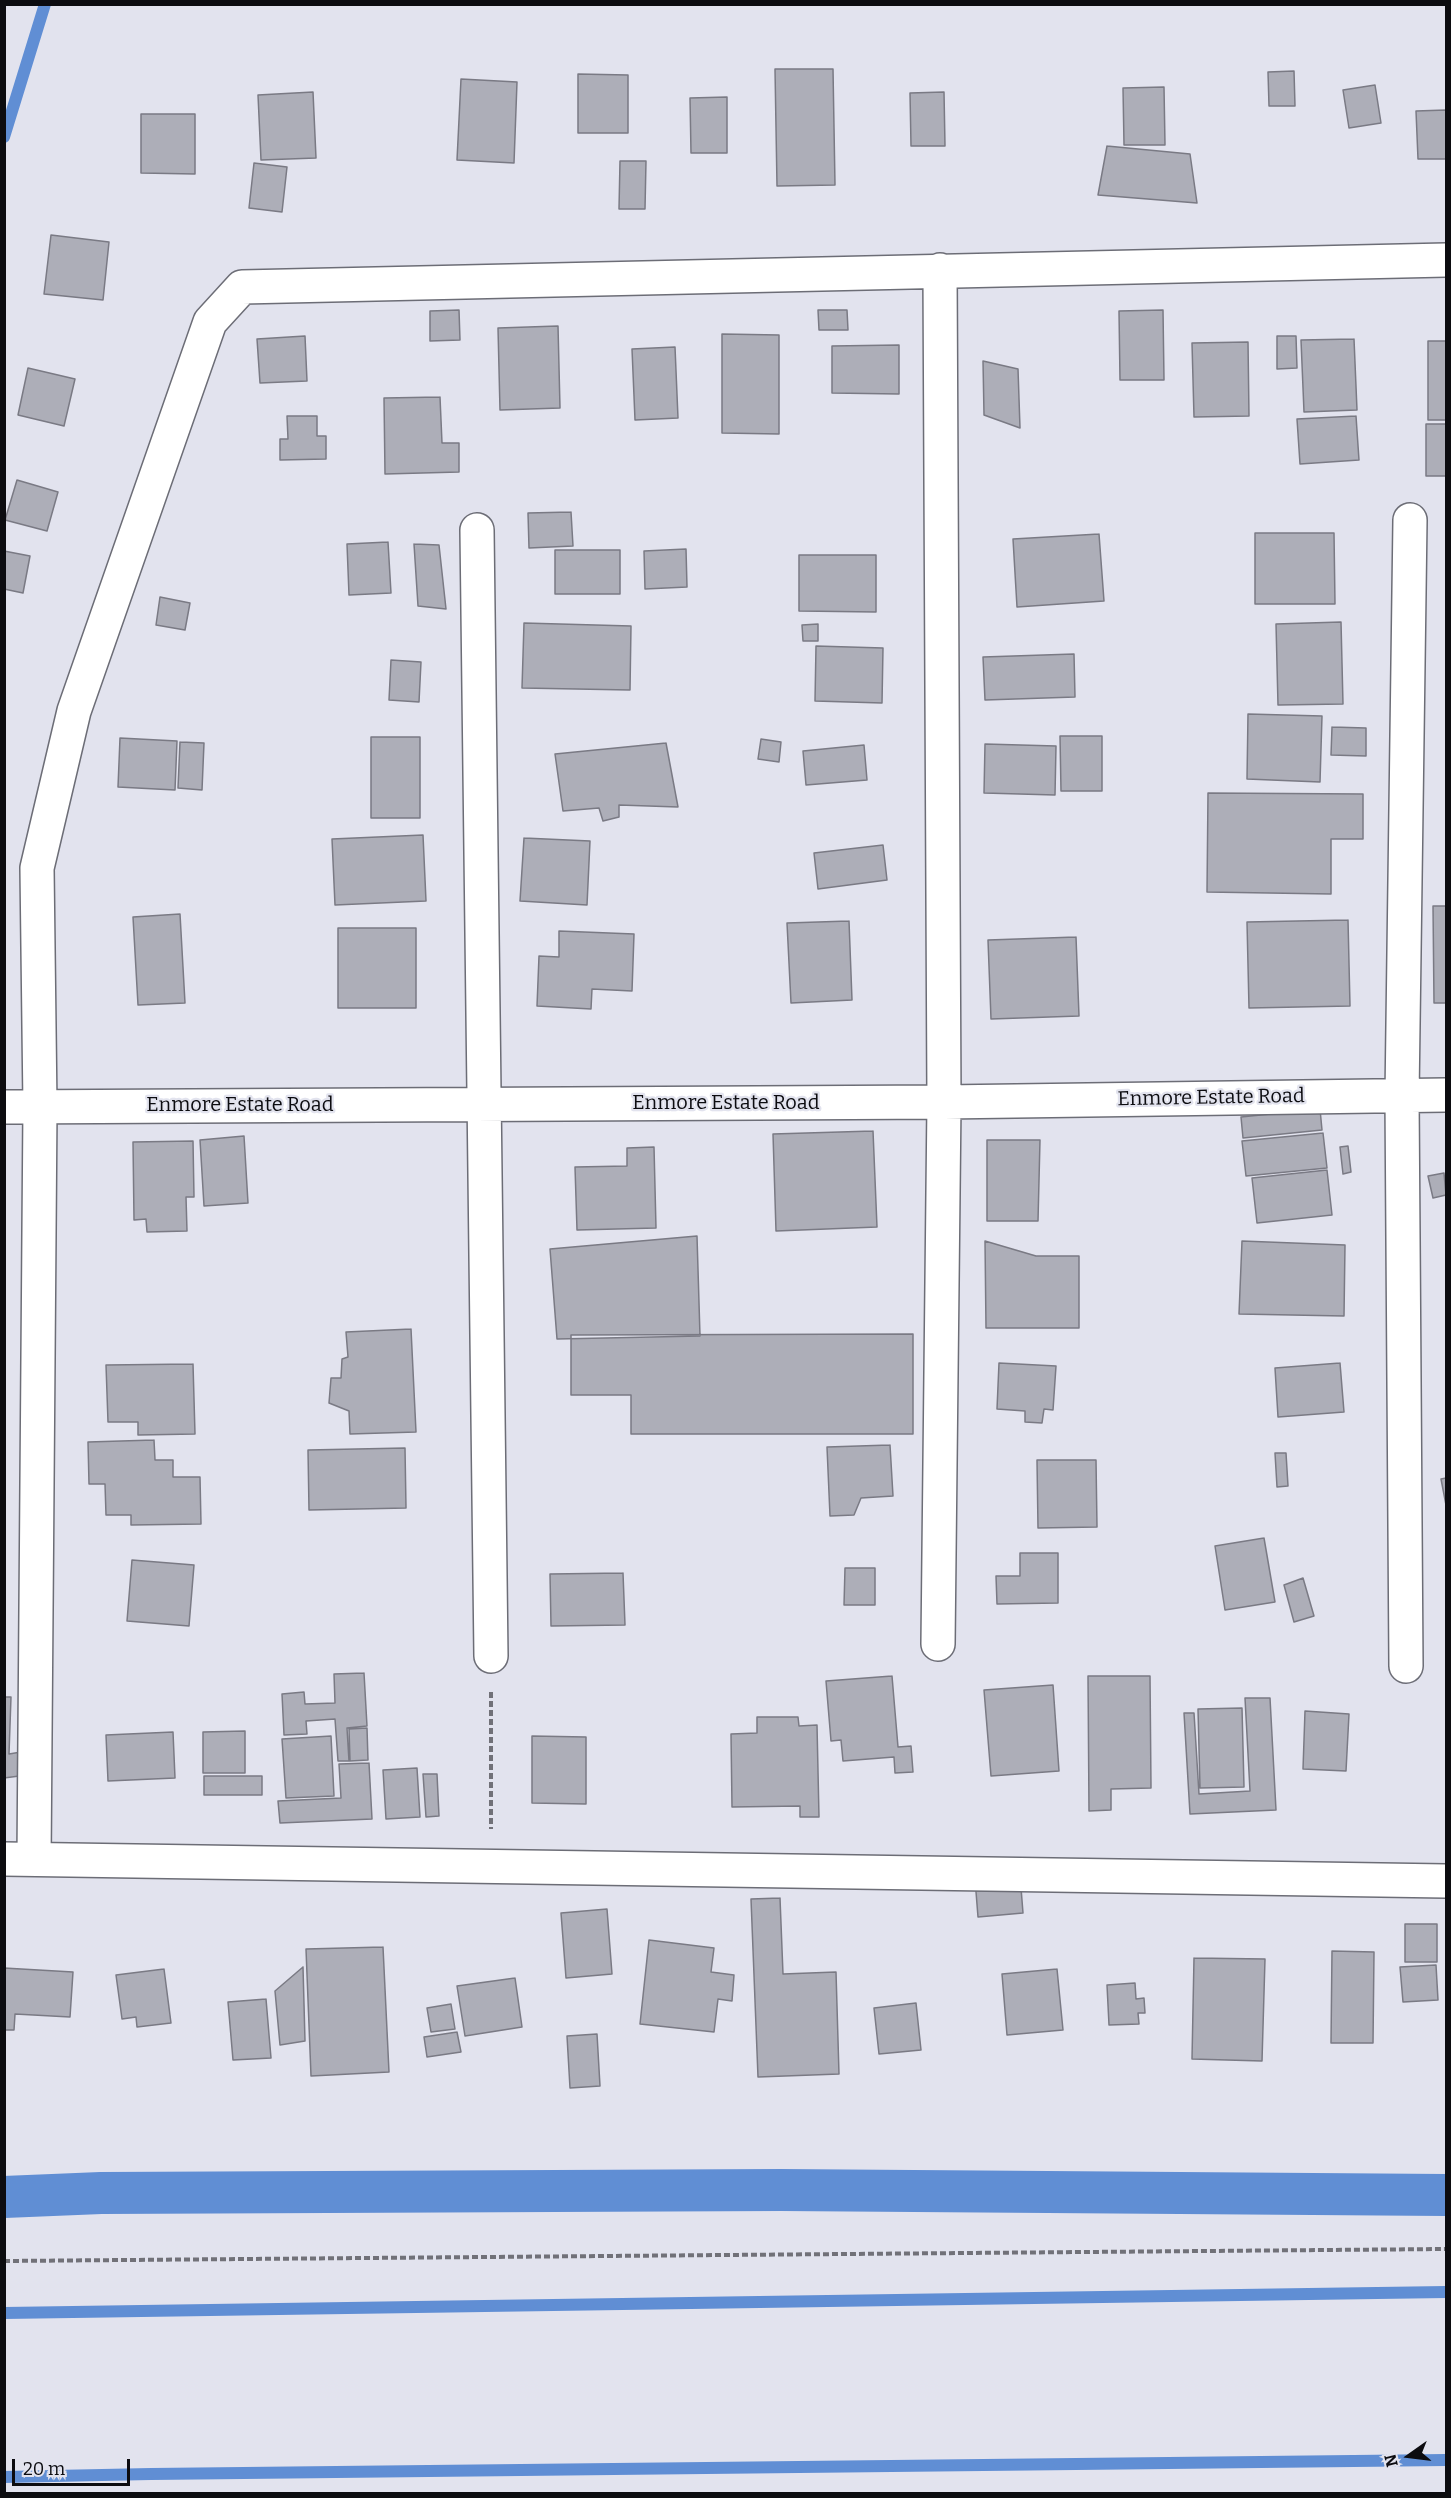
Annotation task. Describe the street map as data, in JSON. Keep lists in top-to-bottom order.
{
  "streets": {
    "street": ["Enmore Estate Road"]
  },
  "scale_bar": "20 m",
  "north": "left"
}
